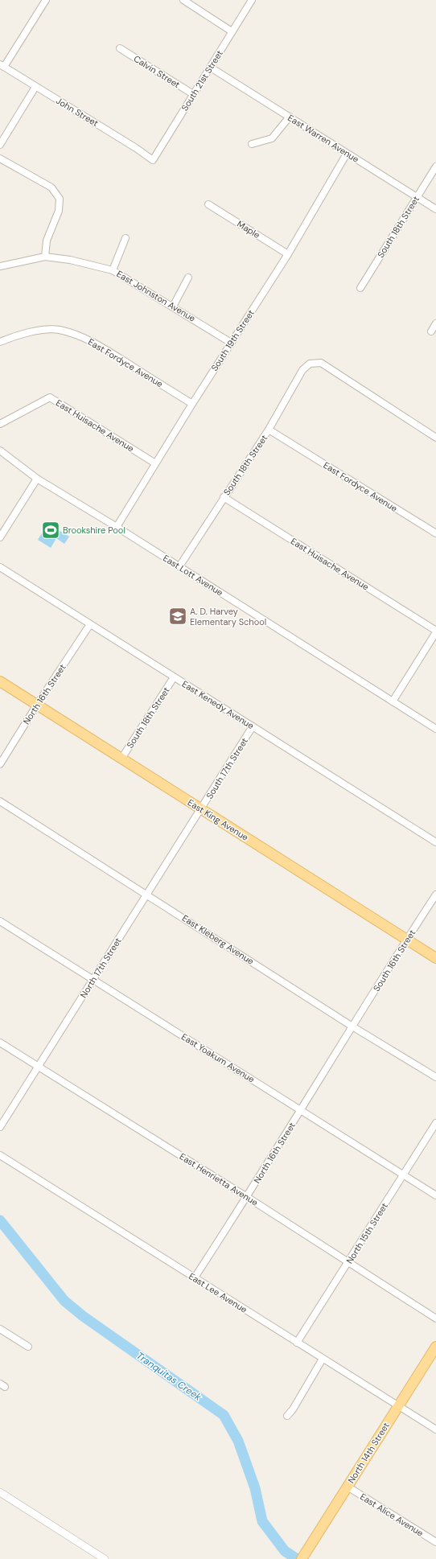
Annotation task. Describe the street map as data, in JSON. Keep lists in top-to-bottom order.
{
  "streets": {
    "main road": ["East King Avenue", "North 14th Street"],
    "street": [
      "Calvin Street",
      "South 21st Street",
      "John Street",
      "East Warren Avenue",
      "South 18th Street",
      "Maple",
      "East Johnston Avenue",
      "South 19th Street",
      "East Fordyce Avenue",
      "East Huisache Avenue",
      "East Lott Avenue",
      "North 16th Street",
      "East Kenedy Avenue",
      "South 17th Street",
      "East Kleberg Avenue",
      "South 16th Street",
      "North 17th Street",
      "East Yoakum Avenue",
      "East Henrietta Avenue",
      "North 15th Street",
      "East Lee Avenue",
      "East Alice Avenue"
    ]
  },
  "crossings": [
    ["Calvin Street", "South 21st Street"],
    ["South 21st Street", "John Street"],
    ["South 21st Street", "East Warren Avenue"],
    ["East Warren Avenue", "South 18th Street"],
    ["East Warren Avenue", "South 19th Street"],
    ["South 18th Street", "East Fordyce Avenue"],
    ["South 18th Street", "East Huisache Avenue"],
    ["South 18th Street", "East Lott Avenue"],
    ["South 18th Street", "East Kenedy Avenue"],
    ["South 18th Street", "East King Avenue"],
    ["Maple", "South 19th Street"],
    ["East Johnston Avenue", "South 19th Street"],
    ["South 19th Street", "East Fordyce Avenue"],
    ["South 19th Street", "East Huisache Avenue"],
    ["South 19th Street", "East Lott Avenue"],
    ["North 16th Street", "East Kenedy Avenue"],
    ["North 16th Street", "East King Avenue"],
    ["North 16th Street", "East Kleberg Avenue"],
    ["North 16th Street", "South 16th Street"],
    ["North 16th Street", "East Yoakum Avenue"],
    ["North 16th Street", "East Henrietta Avenue"],
    ["North 16th Street", "East Lee Avenue"],
    ["East Kenedy Avenue", "South 17th Street"],
    ["South 17th Street", "East King Avenue"],
    ["South 17th Street", "North 17th Street"],
    ["East King Avenue", "South 16th Street"],
    ["East King Avenue", "North 17th Street"],
    ["East Kleberg Avenue", "South 16th Street"],
    ["East Kleberg Avenue", "North 17th Street"],
    ["North 17th Street", "East Yoakum Avenue"],
    ["North 17th Street", "East Henrietta Avenue"],
    ["East Yoakum Avenue", "North 15th Street"],
    ["East Henrietta Avenue", "North 15th Street"],
    ["North 15th Street", "East Lee Avenue"],
    ["East Lee Avenue", "North 14th Street"],
    ["North 14th Street", "East Alice Avenue"]
  ],
  "water": ["Tranquitas Creek"],
  "places": {
    "sports": ["Brookshire Pool"],
    "school or university": ["A. D. Harvey Elementary School"]
  }
}
